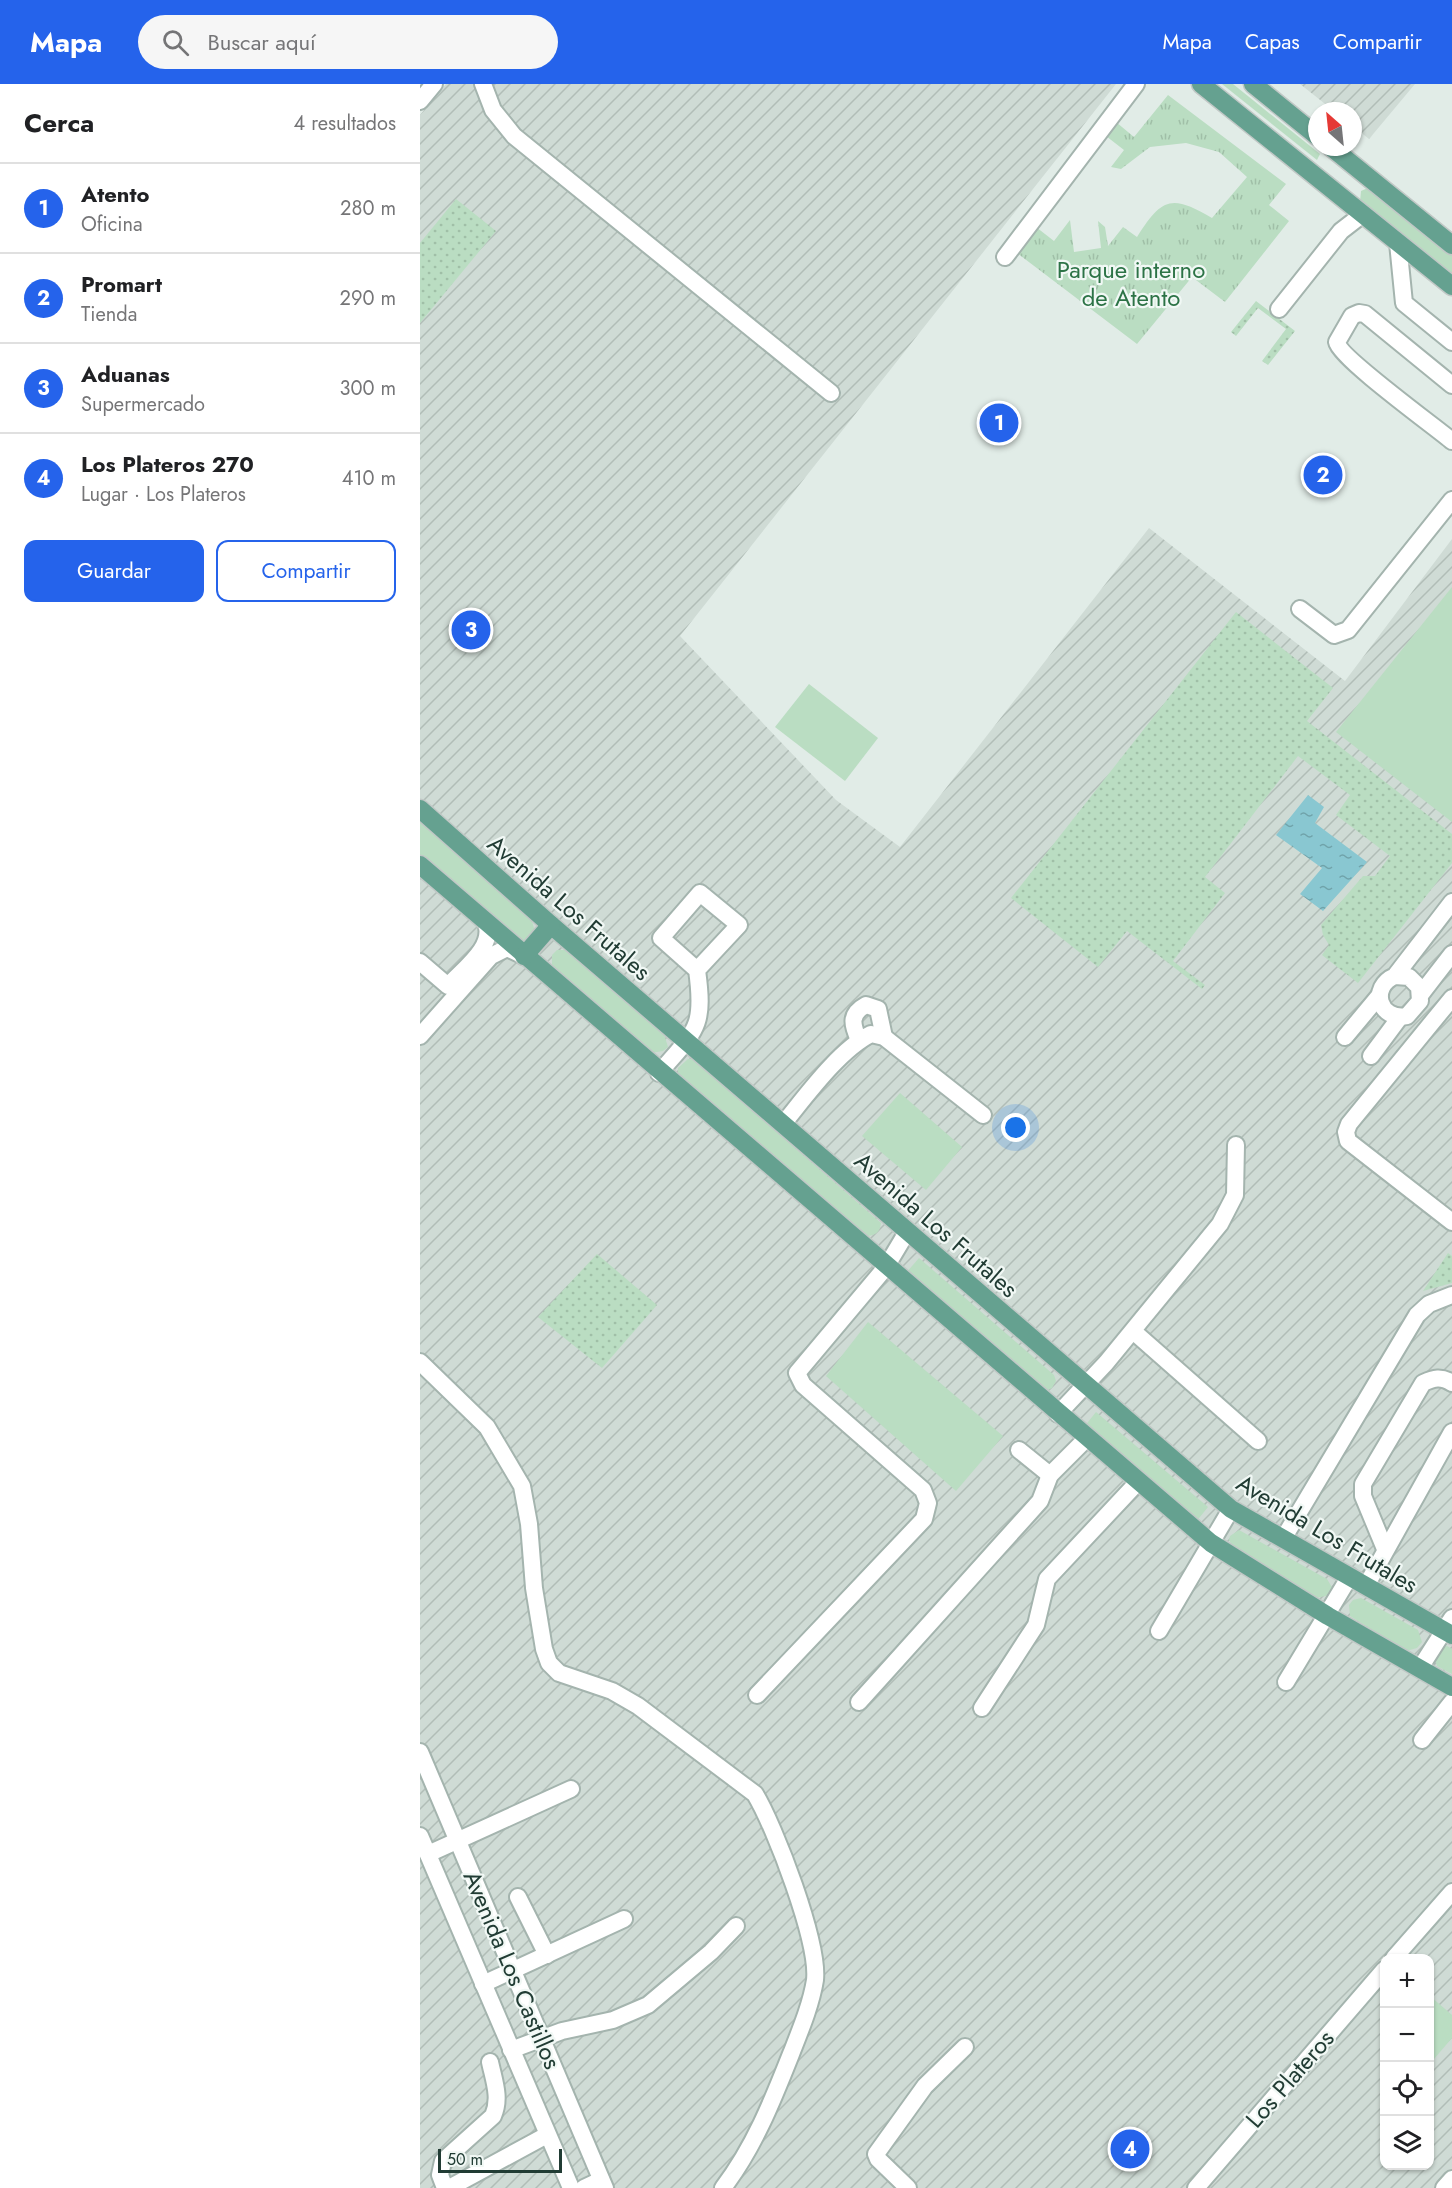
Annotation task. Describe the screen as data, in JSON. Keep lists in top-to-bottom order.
{
  "streets": {
    "main road": ["Avenida Los Frutales"],
    "street": ["Avenida Los Castillos", "Los Plateros"]
  },
  "parks": ["Parque interno de Atento"],
  "scale_bar": "50 m",
  "north": "top left",
  "page": {
    "header": "Mapa",
    "search": "Buscar aquí",
    "nav": ["Mapa", "Capas", "Compartir"],
    "heading": ["Cerca", "4 resultados"],
    "list": [
      {
        "mark": "1",
        "name": "Atento",
        "note": "Oficina",
        "value": "280 m"
      },
      {
        "mark": "2",
        "name": "Promart",
        "note": "Tienda",
        "value": "290 m"
      },
      {
        "mark": "3",
        "name": "Aduanas",
        "note": "Supermercado",
        "value": "300 m"
      },
      {
        "mark": "4",
        "name": "Los Plateros 270",
        "note": "Lugar · Los Plateros",
        "value": "410 m"
      }
    ],
    "pins": [
      "1",
      "2",
      "3",
      "4"
    ],
    "buttons": ["Guardar", "Compartir"],
    "map_buttons": ["+", "−"],
    "scale": "50 m"
  }
}
